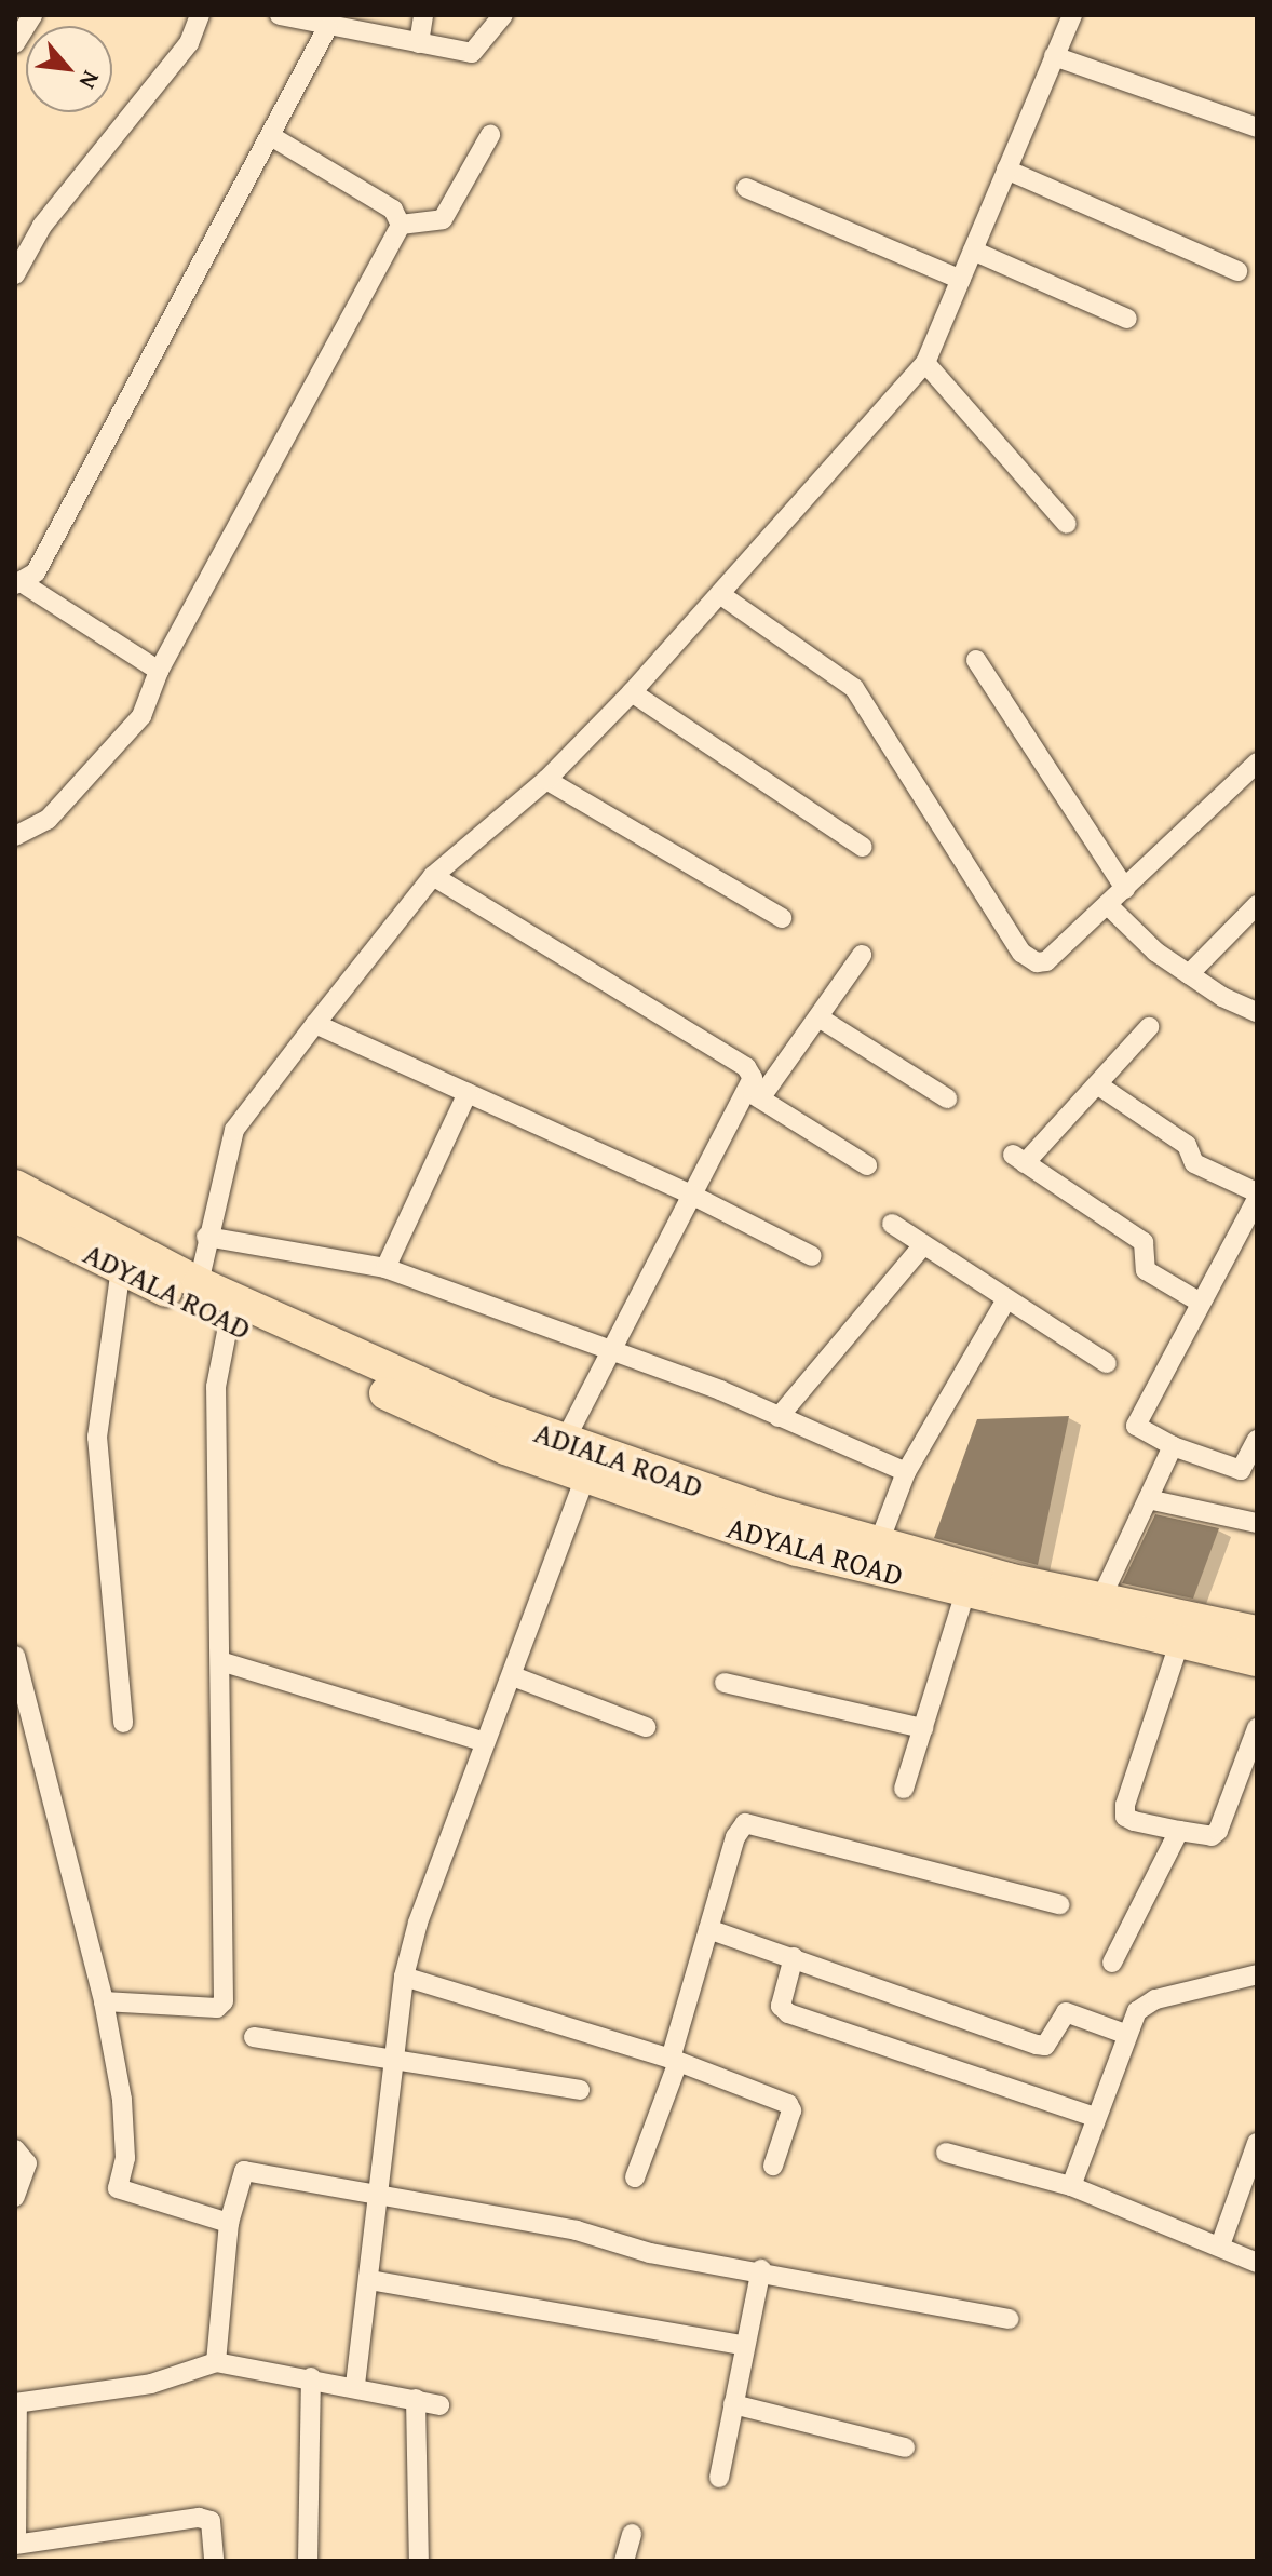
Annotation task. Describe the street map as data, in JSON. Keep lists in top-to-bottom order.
{
  "streets": {
    "main road": ["ADYALA ROAD", "ADIALA ROAD"]
  },
  "north": "bottom right"
}
